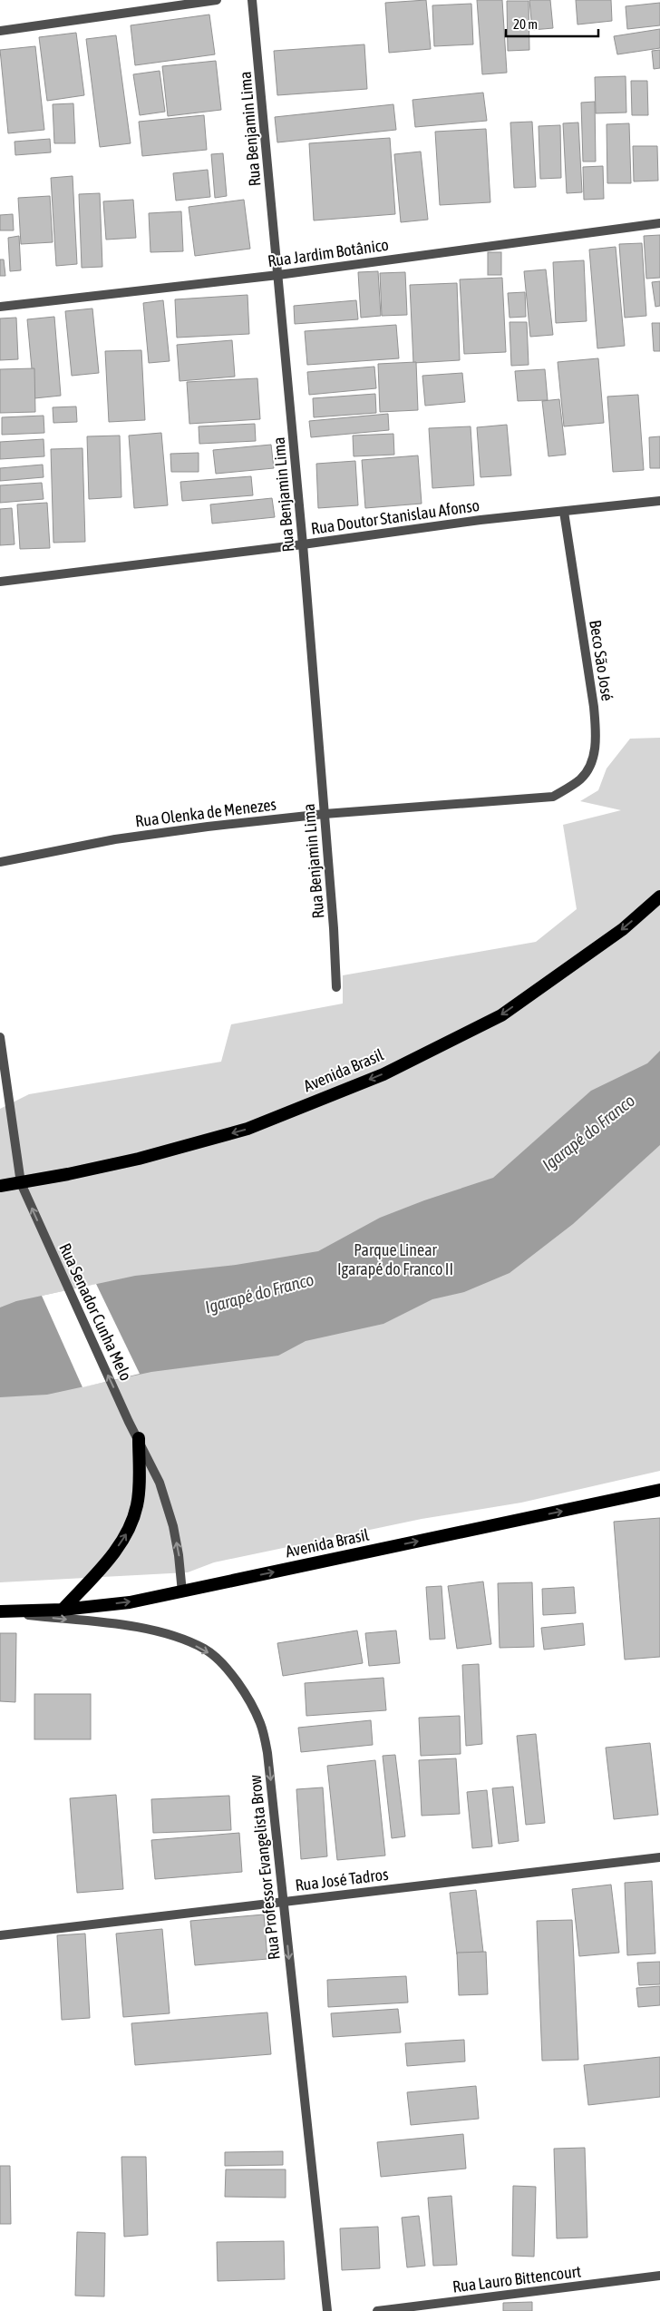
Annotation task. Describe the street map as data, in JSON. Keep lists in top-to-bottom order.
{
  "streets": {
    "highway": ["Avenida Brasil"],
    "street": [
      "Rua Benjamin Lima",
      "Rua Jardim Botânico",
      "Rua Doutor Stanislau Afonso",
      "Beco São José",
      "Rua Olenka de Menezes",
      "Rua Senador Cunha Melo",
      "Rua Professor Evangelista Brow",
      "Rua José Tadros",
      "Rua Lauro Bittencourt"
    ]
  },
  "crossings": [
    ["Rua Benjamin Lima", "Rua Jardim Botânico"],
    ["Rua Benjamin Lima", "Rua Doutor Stanislau Afonso"],
    ["Rua Benjamin Lima", "Rua Olenka de Menezes"],
    ["Rua Doutor Stanislau Afonso", "Beco São José"],
    ["Beco São José", "Rua Olenka de Menezes"],
    ["Avenida Brasil", "Rua Senador Cunha Melo"],
    ["Avenida Brasil", "Rua Professor Evangelista Brow"],
    ["Rua Professor Evangelista Brow", "Rua José Tadros"]
  ],
  "one_way": ["Rua Senador Cunha Melo", "Rua Professor Evangelista Brow"],
  "water": ["Igarapé do Franco"],
  "parks": ["Parque Linear Igarapé do Franco II"],
  "scale_bar": "20 m"
}
